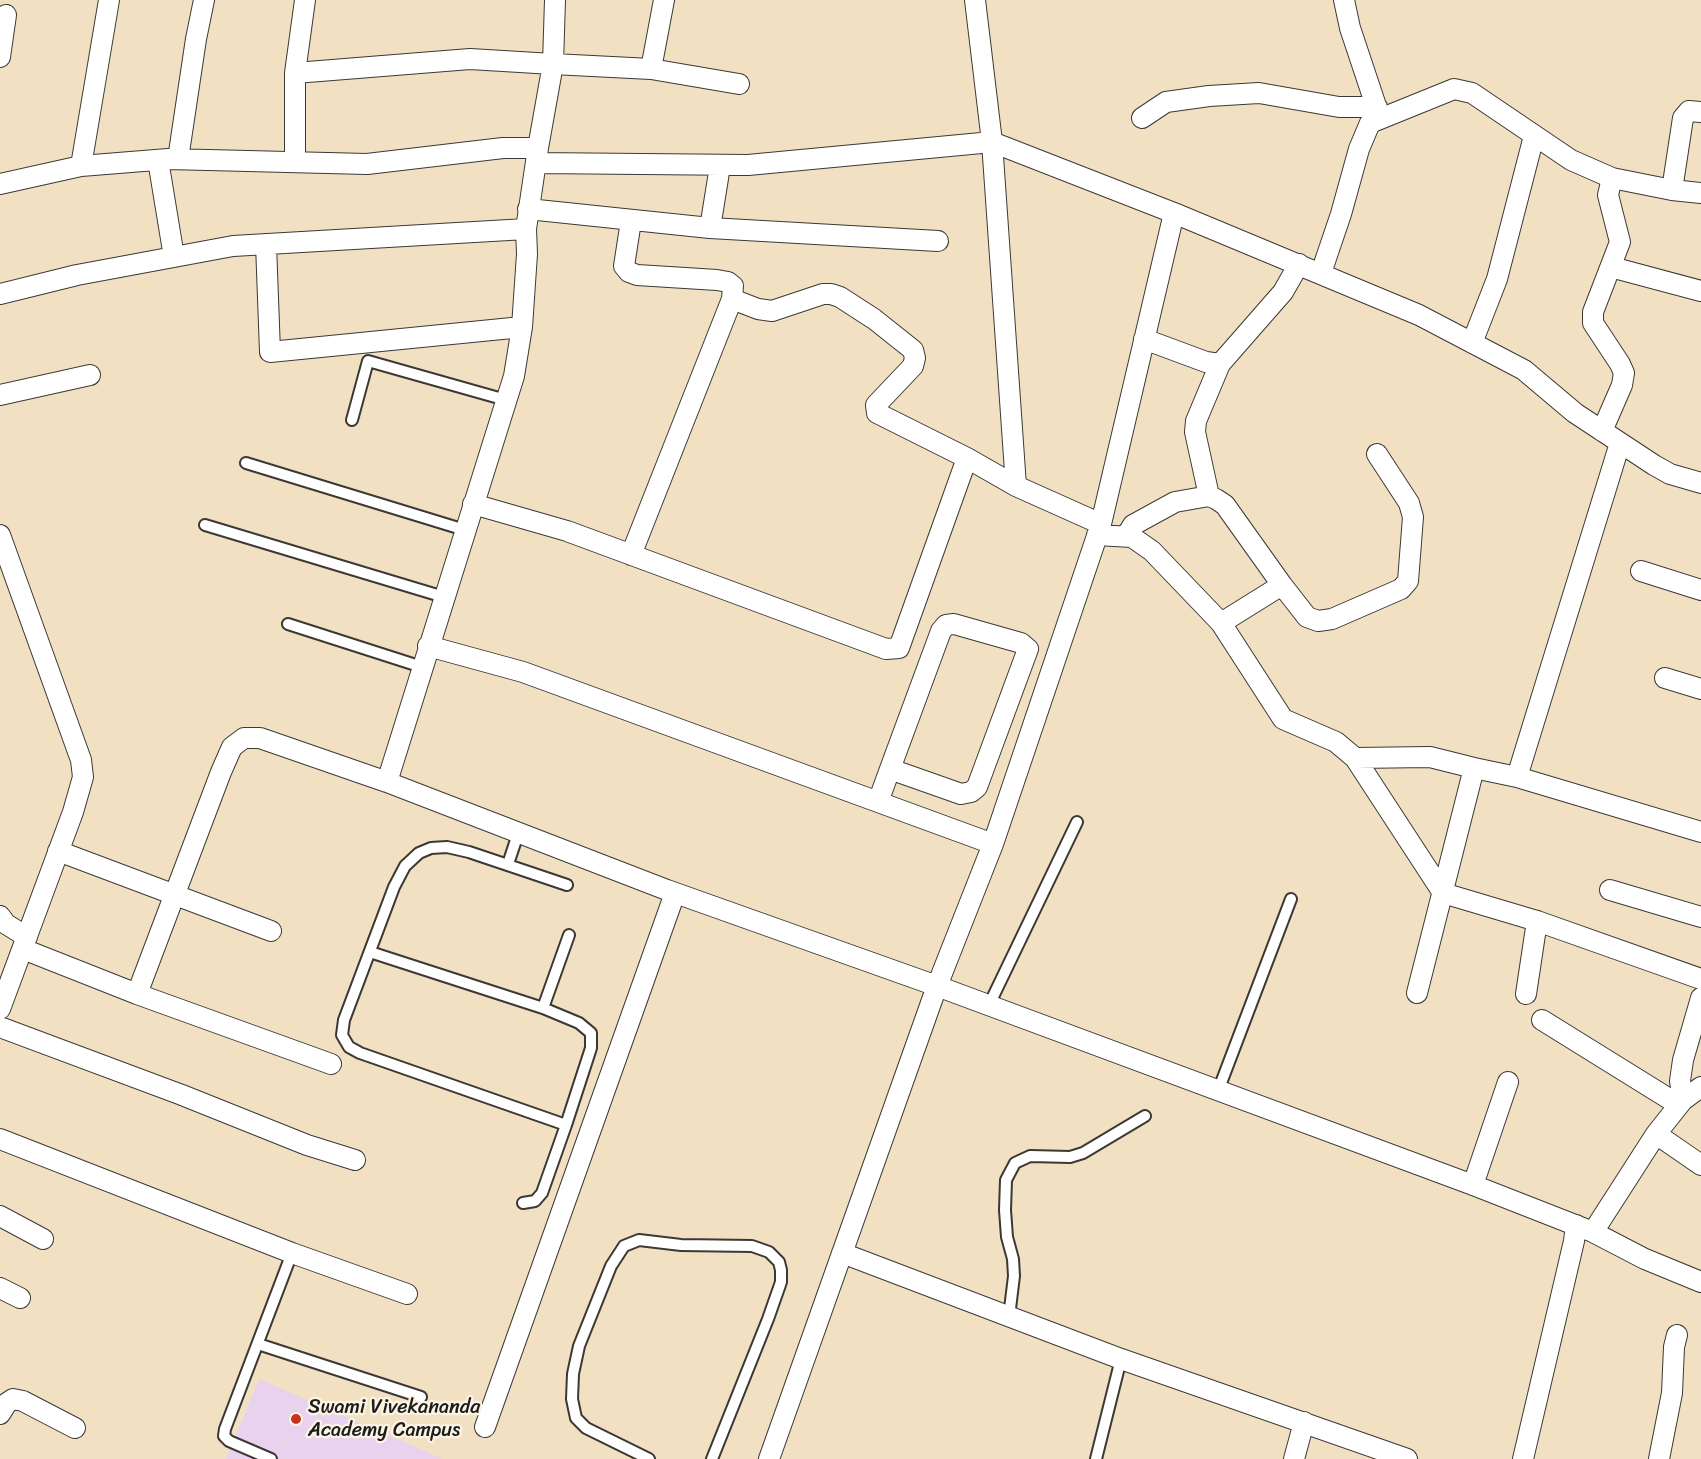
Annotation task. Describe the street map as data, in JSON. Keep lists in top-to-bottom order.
{
  "places": ["Swami Vivekananda Academy Campus"]
}
